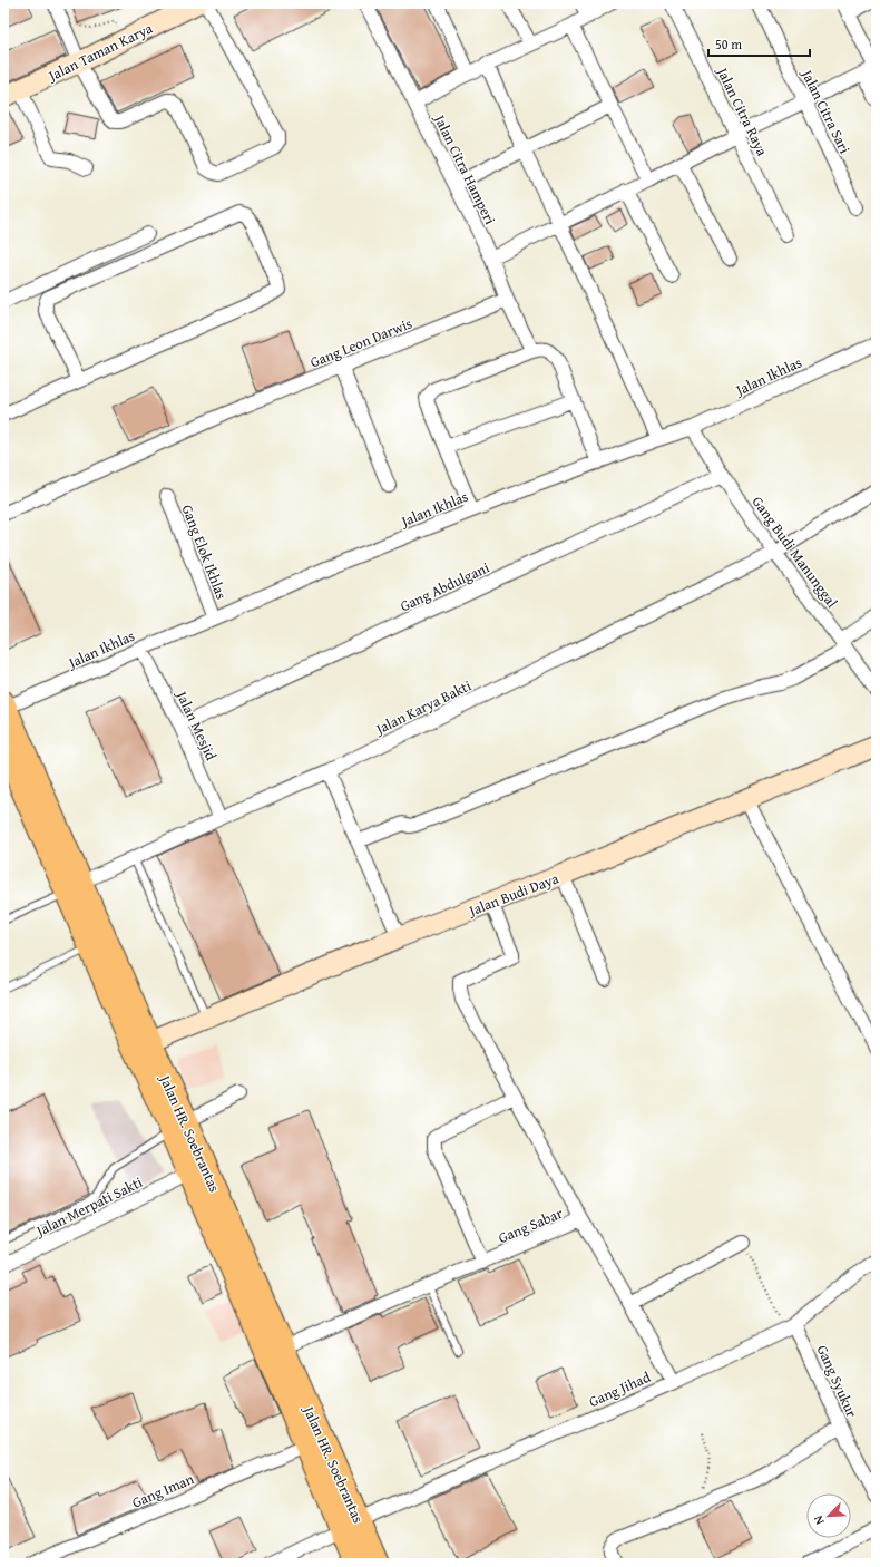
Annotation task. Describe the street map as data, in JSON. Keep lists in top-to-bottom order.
{
  "streets": {
    "main road": ["Jalan HR. Soebrantas"],
    "street": [
      "Jalan Taman Karya",
      "Jalan Citra Raya",
      "Jalan Citra Sari",
      "Jalan Citra Hamperi",
      "Gang Leon Darwis",
      "Jalan Ikhlas",
      "Gang Elok Ikhlas",
      "Gang Budi Manunggal",
      "Gang Abdulgani",
      "Jalan Karya Bakti",
      "Jalan Mesjid",
      "Jalan Budi Daya",
      "Jalan Merpati Sakti",
      "Gang Sabar",
      "Gang Syukur",
      "Gang Jihad",
      "Gang Iman"
    ]
  },
  "crossings": [
    ["Jalan Citra Hamperi", "Gang Leon Darwis"],
    ["Jalan Ikhlas", "Gang Elok Ikhlas"],
    ["Jalan Ikhlas", "Gang Budi Manunggal"],
    ["Jalan Ikhlas", "Jalan Mesjid"],
    ["Jalan Ikhlas", "Jalan HR. Soebrantas"],
    ["Gang Budi Manunggal", "Gang Abdulgani"],
    ["Gang Budi Manunggal", "Jalan Karya Bakti"],
    ["Gang Abdulgani", "Jalan Mesjid"],
    ["Jalan Karya Bakti", "Jalan Mesjid"],
    ["Jalan Karya Bakti", "Jalan HR. Soebrantas"],
    ["Jalan Budi Daya", "Jalan HR. Soebrantas"],
    ["Jalan HR. Soebrantas", "Jalan Merpati Sakti"],
    ["Jalan HR. Soebrantas", "Gang Sabar"],
    ["Jalan HR. Soebrantas", "Gang Jihad"],
    ["Jalan HR. Soebrantas", "Gang Iman"],
    ["Gang Sabar", "Gang Jihad"],
    ["Gang Syukur", "Gang Jihad"]
  ],
  "scale_bar": "50 m",
  "north": "bottom left"
}
